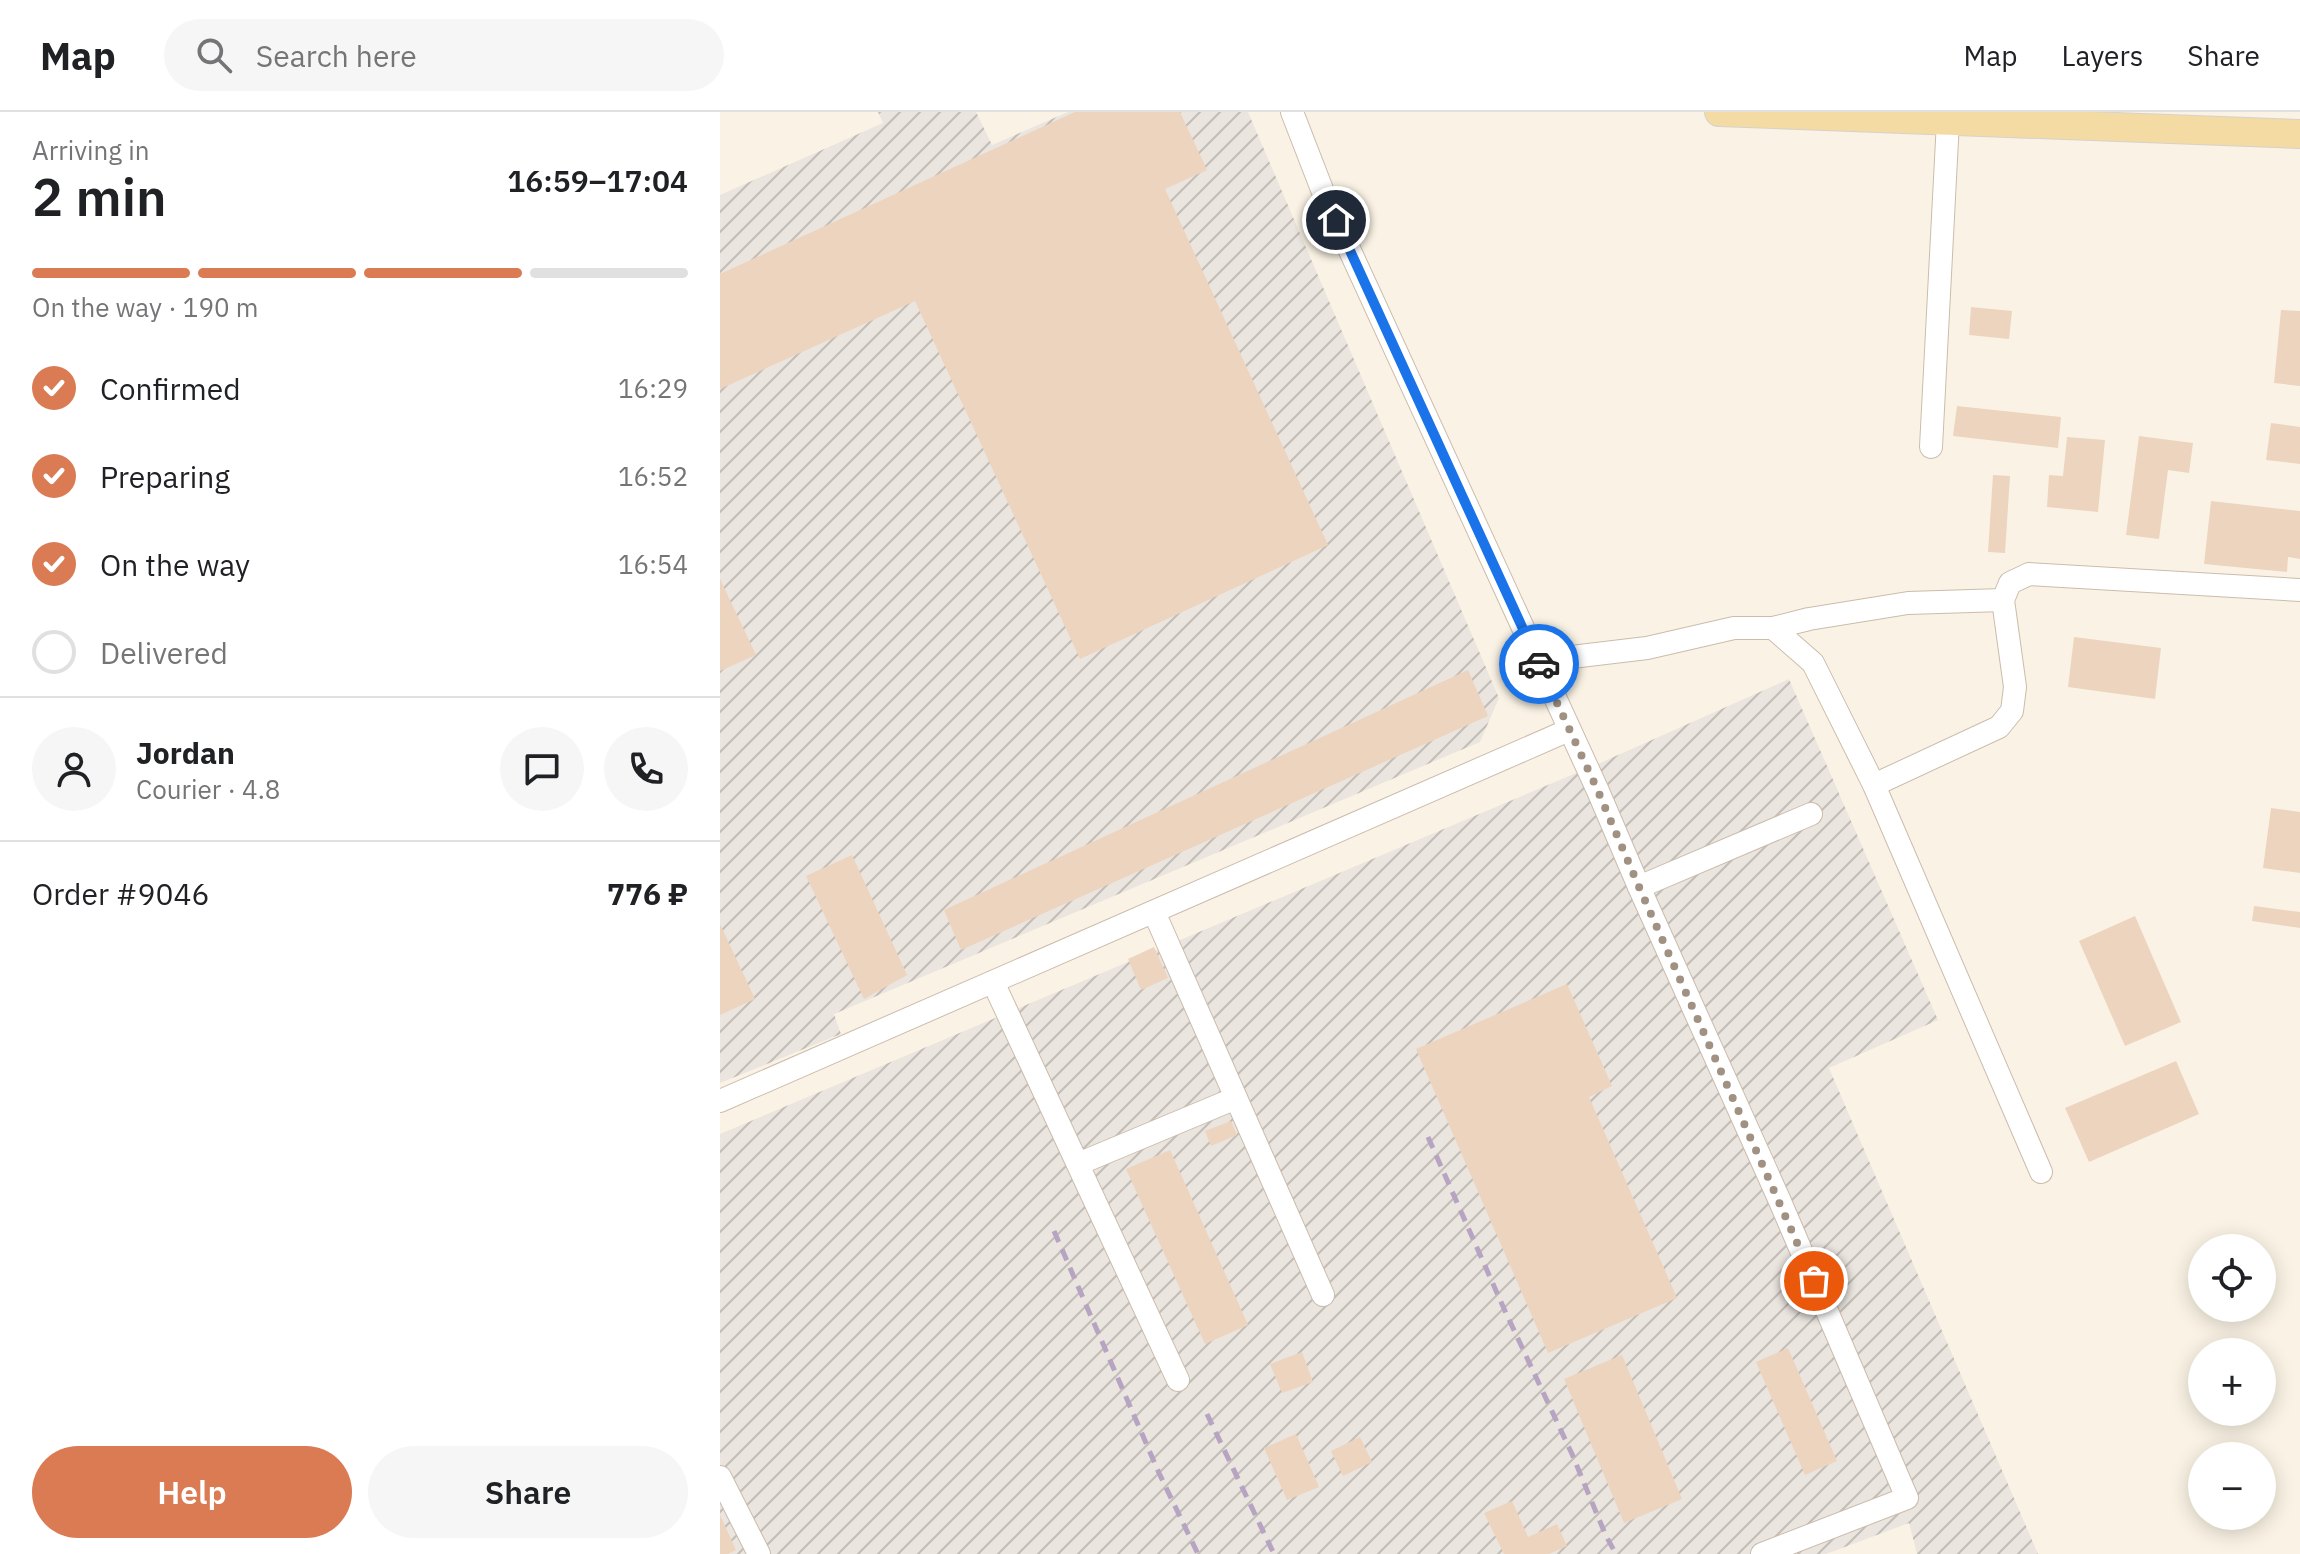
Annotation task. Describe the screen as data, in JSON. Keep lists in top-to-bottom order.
{
  "page": {
    "header": "Map",
    "search": "Search here",
    "nav": ["Map", "Layers", "Share"],
    "heading": ["2 min", "Arriving in", "16:59–17:04"],
    "panel": [
      "Jordan",
      "Courier · 4.8",
      "Order #9046",
      "776 ₽"
    ],
    "bar": "On the way · 190 m",
    "list": [
      ["Confirmed", "16:29"],
      ["Preparing", "16:52"],
      ["On the way", "16:54"],
      "Delivered"
    ],
    "map_buttons": ["+", "−"],
    "buttons": ["Help", "Share"]
  }
}
